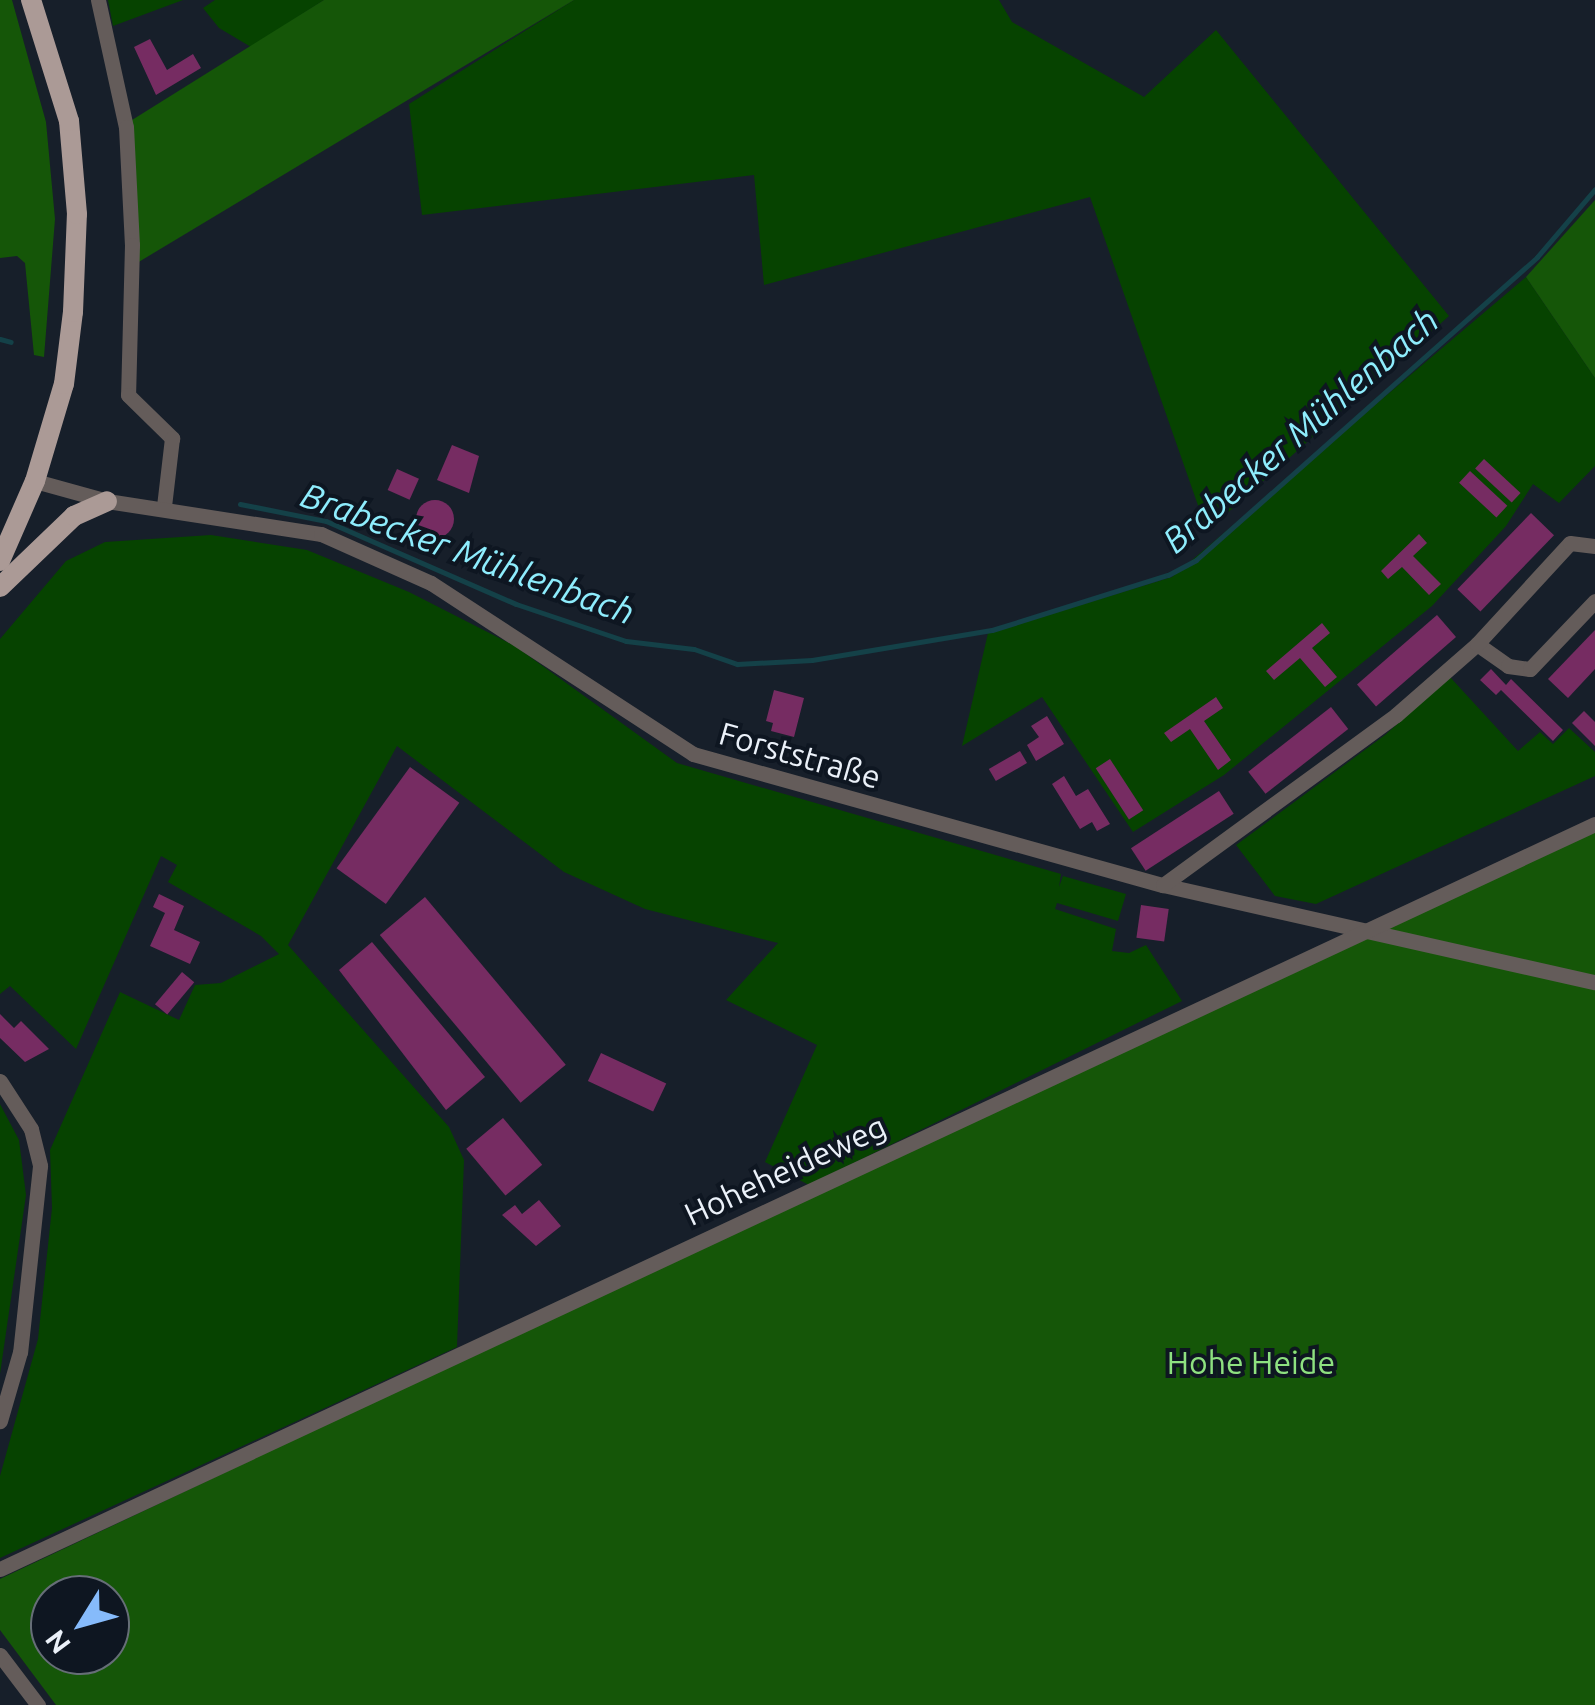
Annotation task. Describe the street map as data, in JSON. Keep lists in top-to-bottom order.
{
  "streets": {
    "street": ["Forststraße", "Hoheheideweg"]
  },
  "crossings": [
    ["Forststraße", "Hoheheideweg"]
  ],
  "water": ["Brabecker Mühlenbach"],
  "parks": ["Hohe Heide"],
  "north": "bottom left"
}
